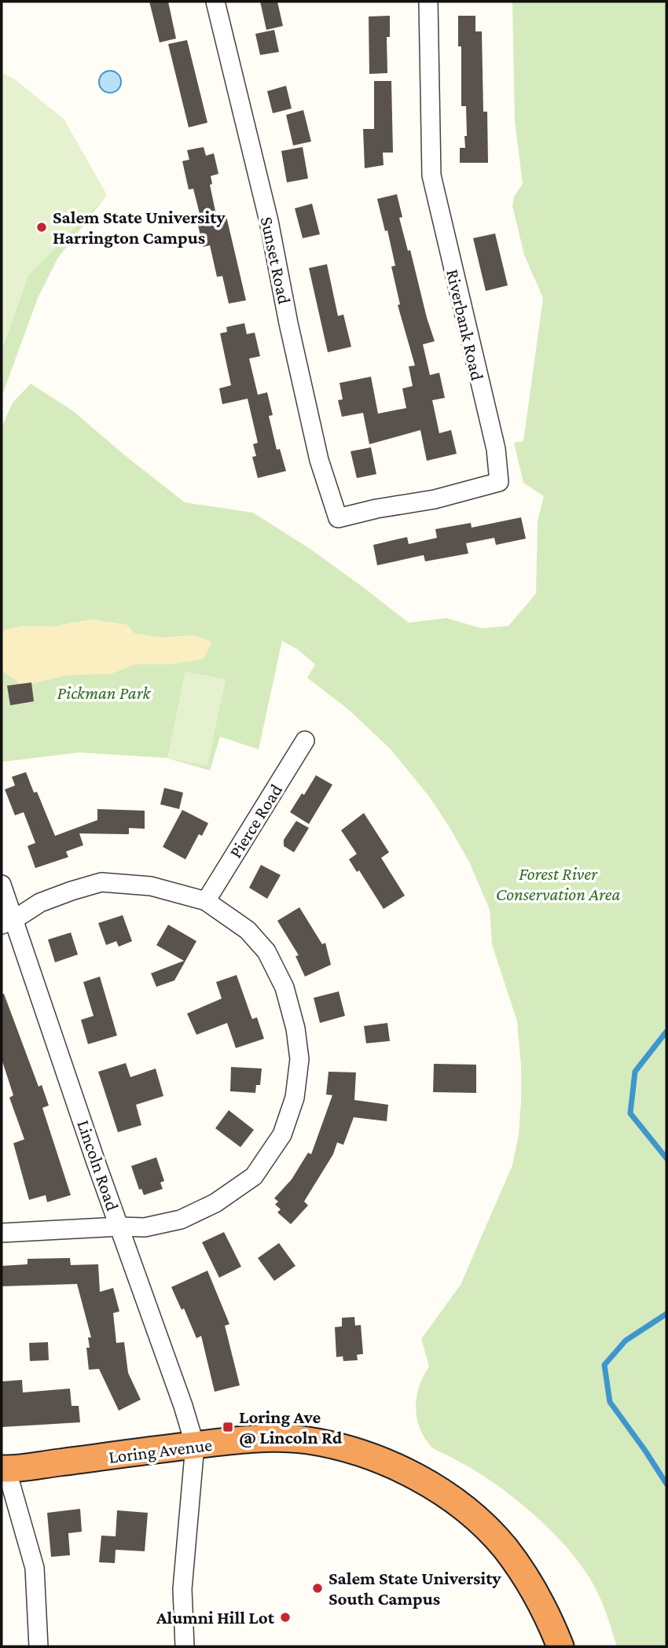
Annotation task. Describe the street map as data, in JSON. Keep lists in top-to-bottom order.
{
  "streets": {
    "highway": ["Loring Avenue"],
    "street": [
      "Sunset Road",
      "Riverbank Road",
      "Pierce Road",
      "Lincoln Road"
    ]
  },
  "crossings": [
    ["Sunset Road", "Riverbank Road"],
    ["Lincoln Road", "Loring Avenue"]
  ],
  "parks": ["Pickman Park", "Forest River Conservation Area"],
  "places": {
    "other": ["Salem State University Harrington Campus", "Salem State University South Campus", "Alumni Hill Lot"],
    "transit": ["Loring Ave @ Lincoln Rd"]
  }
}
